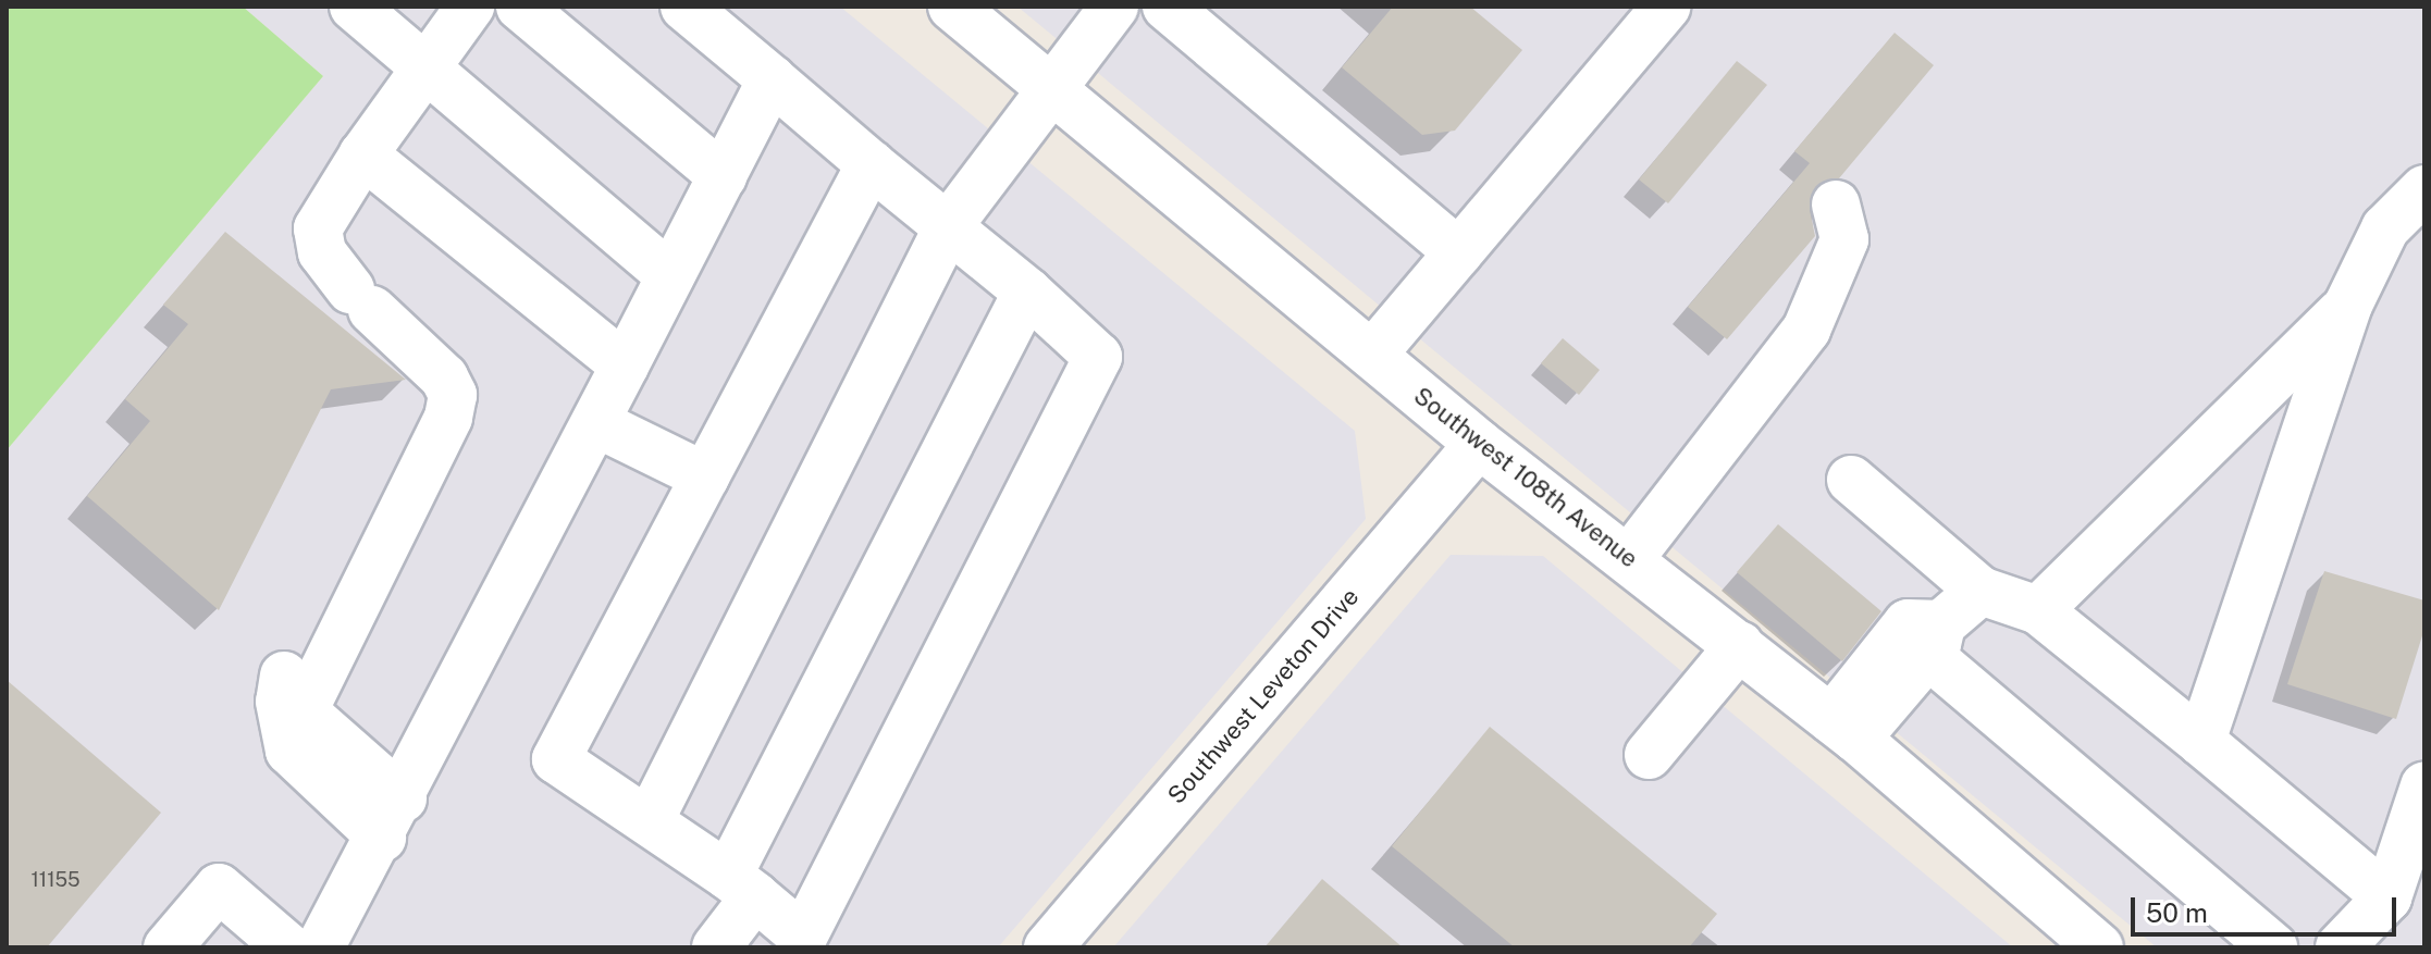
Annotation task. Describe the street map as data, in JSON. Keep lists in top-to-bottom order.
{
  "streets": {
    "street": ["Southwest 108th Avenue", "Southwest Leveton Drive"]
  },
  "crossings": [
    ["Southwest 108th Avenue", "Southwest Leveton Drive"]
  ],
  "house_numbers": ["11155"],
  "scale_bar": "50 m"
}
